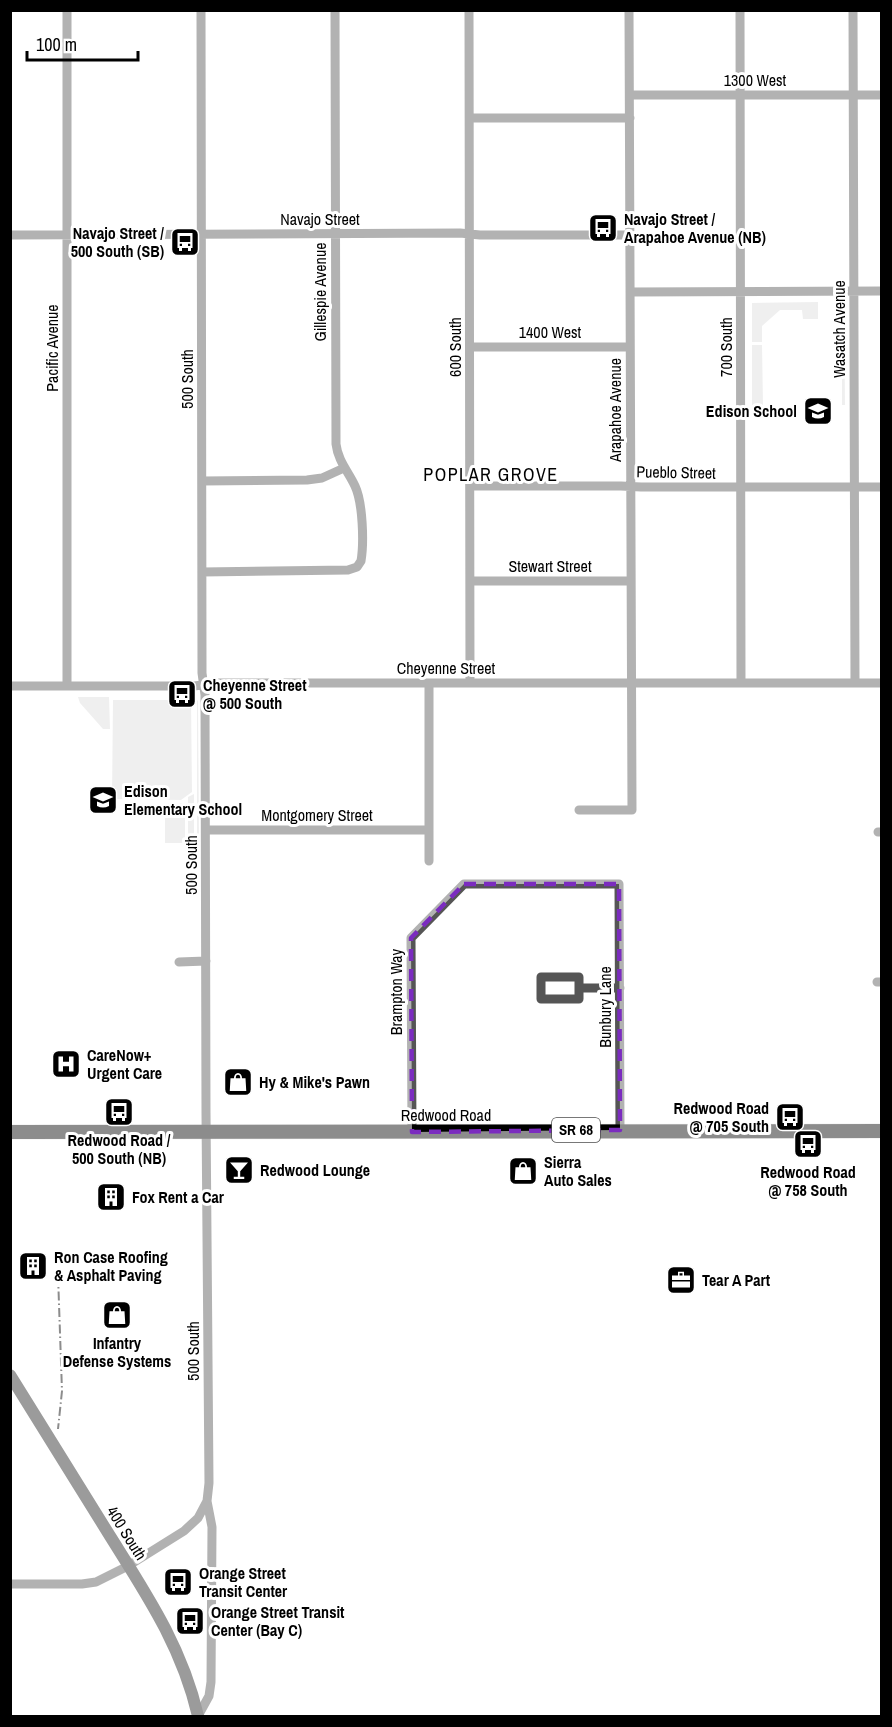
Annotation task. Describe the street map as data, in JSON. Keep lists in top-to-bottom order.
{
  "streets": {
    "main road": ["Redwood Road", "SR 68"],
    "street": [
      "1300 West",
      "Navajo Street",
      "Gillespie Avenue",
      "Wasatch Avenue",
      "1400 West",
      "600 South",
      "700 South",
      "Pacific Avenue",
      "500 South",
      "Arapahoe Avenue",
      "Pueblo Street",
      "Stewart Street",
      "Cheyenne Street",
      "Montgomery Street",
      "Brampton Way",
      "Bunbury Lane",
      "400 South"
    ]
  },
  "crossings": [
    ["1300 West", "Wasatch Avenue"],
    ["1300 West", "700 South"],
    ["1300 West", "Arapahoe Avenue"],
    ["Navajo Street", "Gillespie Avenue"],
    ["Navajo Street", "600 South"],
    ["Navajo Street", "Pacific Avenue"],
    ["Navajo Street", "500 South"],
    ["Navajo Street", "Arapahoe Avenue"],
    ["Gillespie Avenue", "500 South"],
    ["Wasatch Avenue", "Pueblo Street"],
    ["Wasatch Avenue", "Cheyenne Street"],
    ["1400 West", "600 South"],
    ["1400 West", "Arapahoe Avenue"],
    ["600 South", "Pueblo Street"],
    ["600 South", "Stewart Street"],
    ["600 South", "Cheyenne Street"],
    ["700 South", "Pueblo Street"],
    ["700 South", "Cheyenne Street"],
    ["Pacific Avenue", "Cheyenne Street"],
    ["500 South", "Cheyenne Street"],
    ["500 South", "Montgomery Street"],
    ["500 South", "Redwood Road"],
    ["500 South", "400 South"],
    ["Arapahoe Avenue", "Pueblo Street"],
    ["Arapahoe Avenue", "Stewart Street"],
    ["Arapahoe Avenue", "Cheyenne Street"],
    ["Brampton Way", "Bunbury Lane"],
    ["Brampton Way", "Redwood Road"],
    ["Bunbury Lane", "Redwood Road"]
  ],
  "districts": ["POPLAR GROVE"],
  "places": {
    "bus stop": [
      "Navajo Street / Arapahoe Avenue (NB)",
      "Navajo Street / 500 South (SB)",
      "Cheyenne Street @ 500 South",
      "Redwood Road / 500 South (NB)",
      "Redwood Road @ 705 South",
      "Redwood Road @ 758 South",
      "Orange Street Transit Center",
      "Orange Street Transit Center (Bay C)"
    ],
    "school or university": ["Edison School", "Edison Elementary School"],
    "hospital": ["CareNow+ Urgent Care"],
    "shop": ["Hy & Mike's Pawn", "Sierra Auto Sales", "Infantry Defense Systems"],
    "bar": ["Redwood Lounge"],
    "building": ["Fox Rent a Car", "Ron Case Roofing & Asphalt Paving"],
    "office": ["Tear A Part"]
  },
  "scale_bar": "100 m"
}
